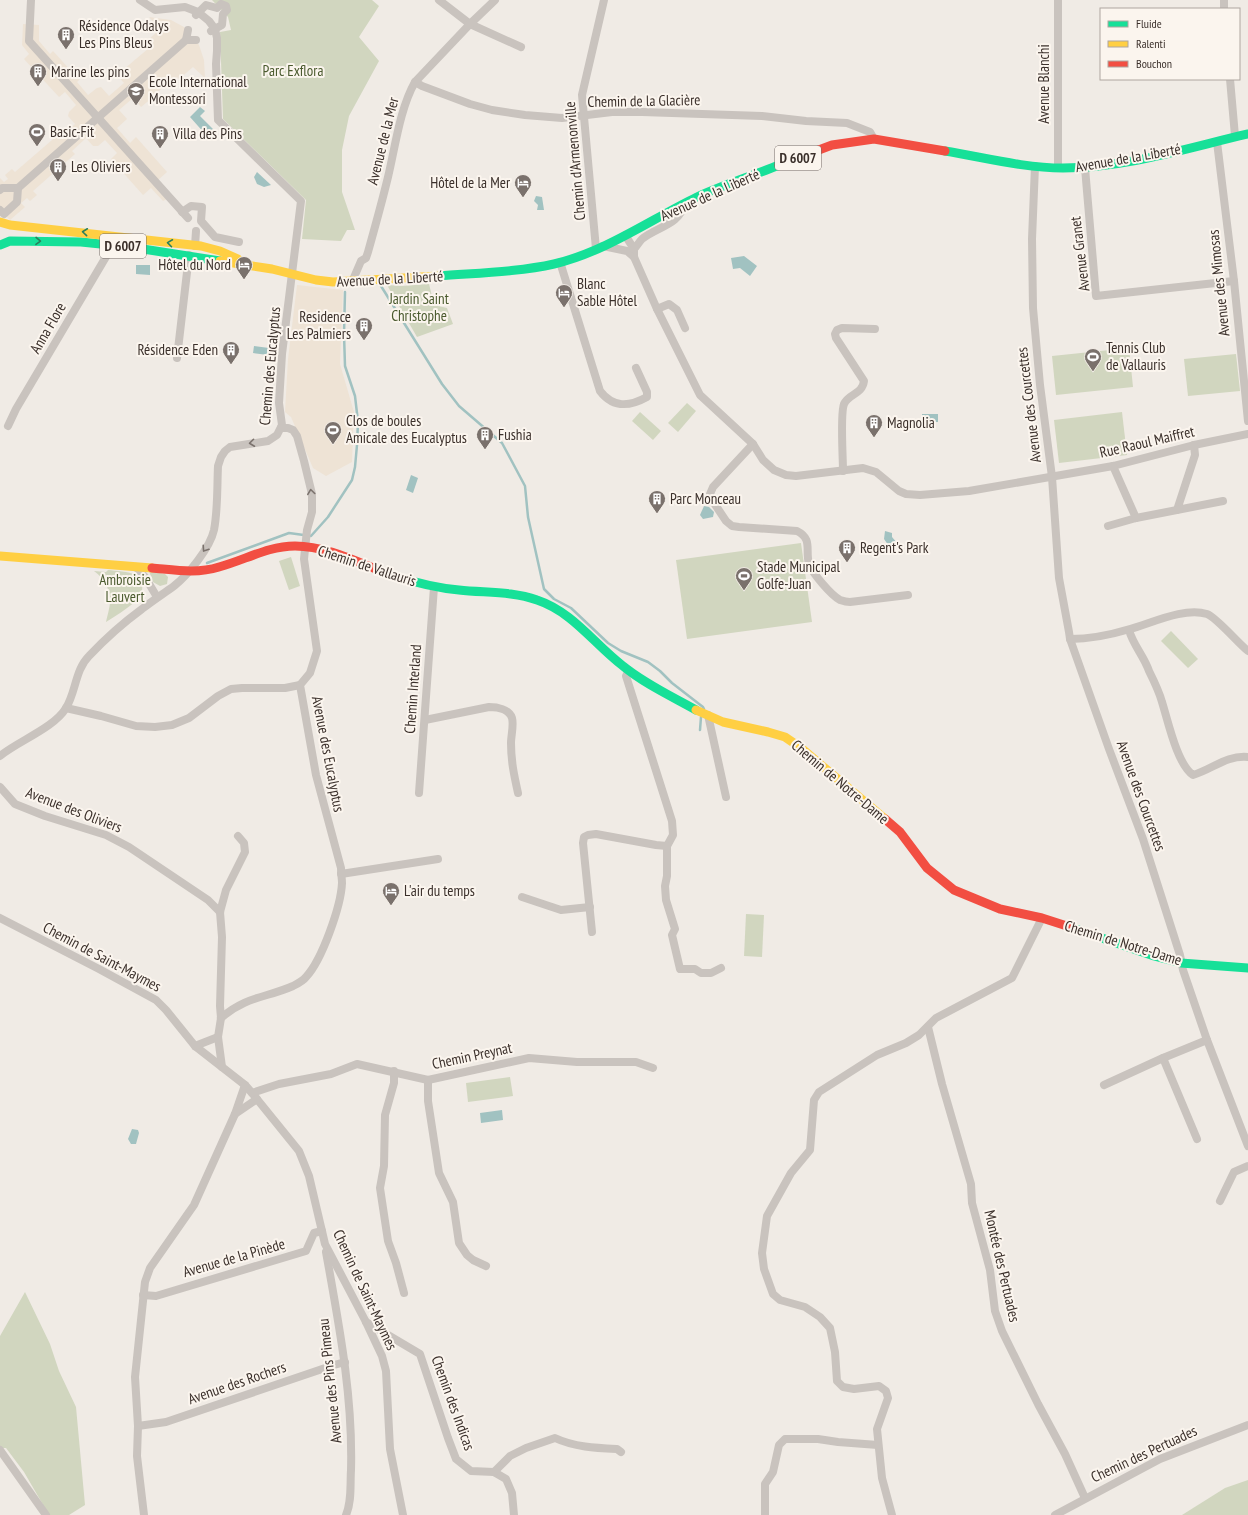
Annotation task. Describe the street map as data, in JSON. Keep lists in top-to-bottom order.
{
  "streets": {
    "main road": [
      "D 6007",
      "Avenue de la Liberté",
      "Chemin de Vallauris",
      "Chemin de Notre-Dame"
    ],
    "street": [
      "Avenue Blanchi",
      "Chemin de la Glacière",
      "Avenue de la Mer",
      "Chemin d'Armenonville",
      "Avenue Granet",
      "Avenue des Mimosas",
      "Anna Flore",
      "Chemin des Eucalyptus",
      "Avenue des Courcettes",
      "Rue Raoul Maiffret",
      "Chemin Interland",
      "Avenue des Eucalyptus",
      "Avenue des Oliviers",
      "Chemin de Saint-Maymes",
      "Chemin Preynat",
      "Avenue de la Pinède",
      "Montée des Pertuades",
      "Avenue des Pins Pimeau",
      "Avenue des Rochers",
      "Chemin des Indicas",
      "Chemin des Pertuades"
    ]
  },
  "crossings": [
    ["Avenue Blanchi", "Avenue de la Liberté"],
    ["Chemin de la Glacière", "Avenue de la Mer"],
    ["Chemin de la Glacière", "Avenue de la Liberté"],
    ["Chemin de la Glacière", "Chemin d'Armenonville"],
    ["Avenue de la Mer", "Avenue de la Liberté"],
    ["D 6007", "Avenue de la Liberté"],
    ["D 6007", "Anna Flore"],
    ["Avenue de la Liberté", "Chemin d'Armenonville"],
    ["Avenue de la Liberté", "Avenue Granet"],
    ["Avenue de la Liberté", "Avenue des Mimosas"],
    ["Avenue de la Liberté", "Chemin des Eucalyptus"],
    ["Avenue de la Liberté", "Avenue des Courcettes"],
    ["Avenue de la Liberté", "Rue Raoul Maiffret"],
    ["Avenue Granet", "Avenue des Mimosas"],
    ["Chemin des Eucalyptus", "Chemin de Vallauris"],
    ["Chemin des Eucalyptus", "Avenue des Eucalyptus"],
    ["Avenue des Courcettes", "Rue Raoul Maiffret"],
    ["Avenue des Courcettes", "Chemin de Notre-Dame"],
    ["Chemin de Vallauris", "Chemin Interland"],
    ["Chemin de Vallauris", "Avenue des Eucalyptus"],
    ["Chemin de Vallauris", "Chemin de Notre-Dame"],
    ["Chemin Interland", "Chemin de Notre-Dame"],
    ["Chemin de Saint-Maymes", "Chemin Preynat"],
    ["Chemin de Saint-Maymes", "Avenue de la Pinède"],
    ["Chemin de Saint-Maymes", "Avenue des Pins Pimeau"],
    ["Chemin de Saint-Maymes", "Chemin des Indicas"],
    ["Montée des Pertuades", "Chemin des Pertuades"],
    ["Avenue des Pins Pimeau", "Avenue des Rochers"]
  ],
  "parks": ["Parc Exflora", "Jardin Saint Christophe", "Ambroisie Lauvert"],
  "places": {
    "building": [
      "Résidence Odalys Les Pins Bleus",
      "Marine les pins",
      "Villa des Pins",
      "Les Oliviers",
      "Residence Les Palmiers",
      "Résidence Eden",
      "Magnolia",
      "Fushia",
      "Parc Monceau",
      "Regent's Park"
    ],
    "school or university": ["Ecole International Montessori"],
    "sports": [
      "Basic-Fit",
      "Tennis Club de Vallauris",
      "Clos de boules Amicale des Eucalyptus",
      "Stade Municipal Golfe-Juan"
    ],
    "hotel": [
      "Hôtel de la Mer",
      "Hôtel du Nord",
      "Blanc Sable Hôtel",
      "L'air du temps"
    ]
  },
  "legend": ["Fluide", "Ralenti", "Bouchon"]
}
